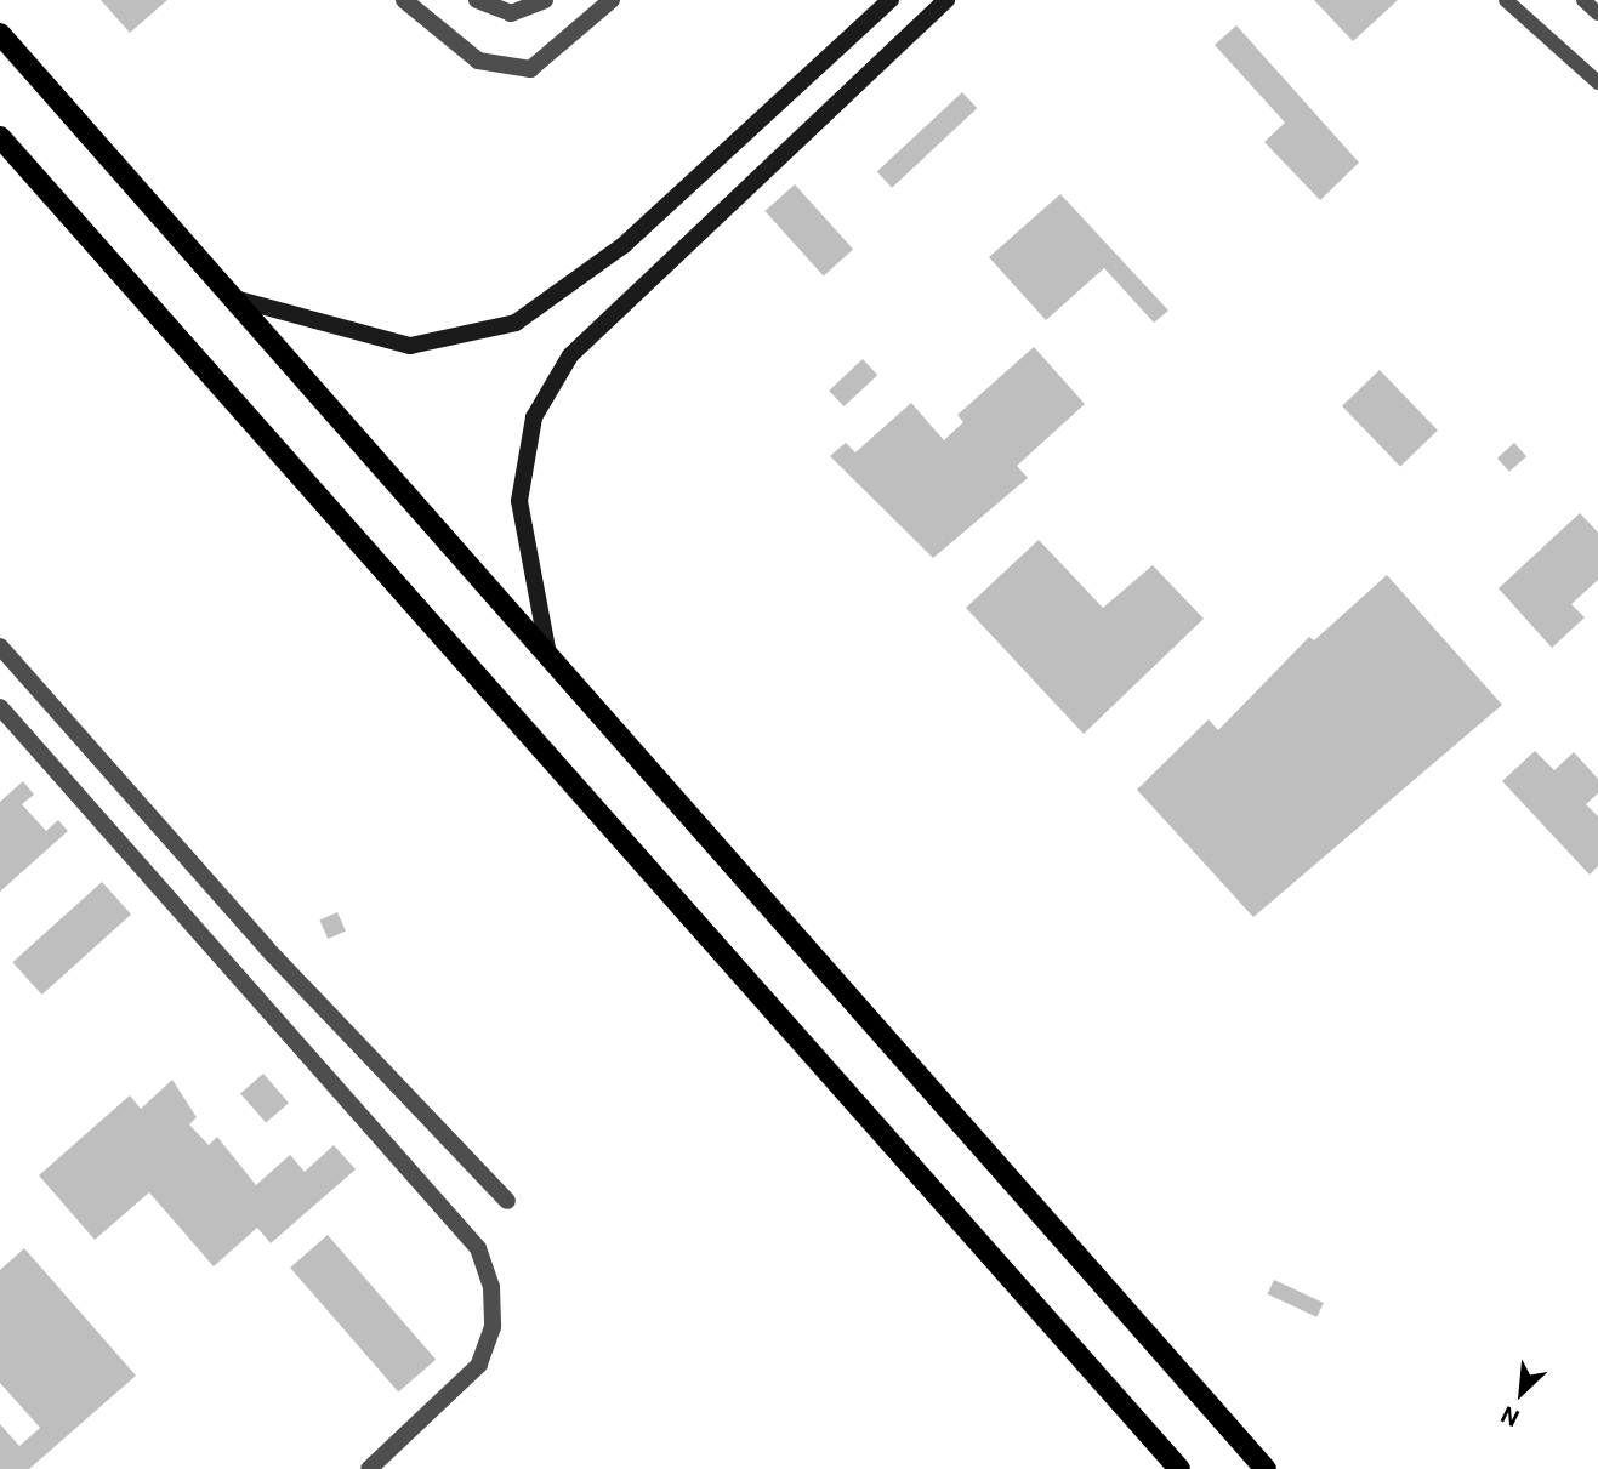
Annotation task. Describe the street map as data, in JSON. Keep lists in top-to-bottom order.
{
  "north": "bottom left"
}
